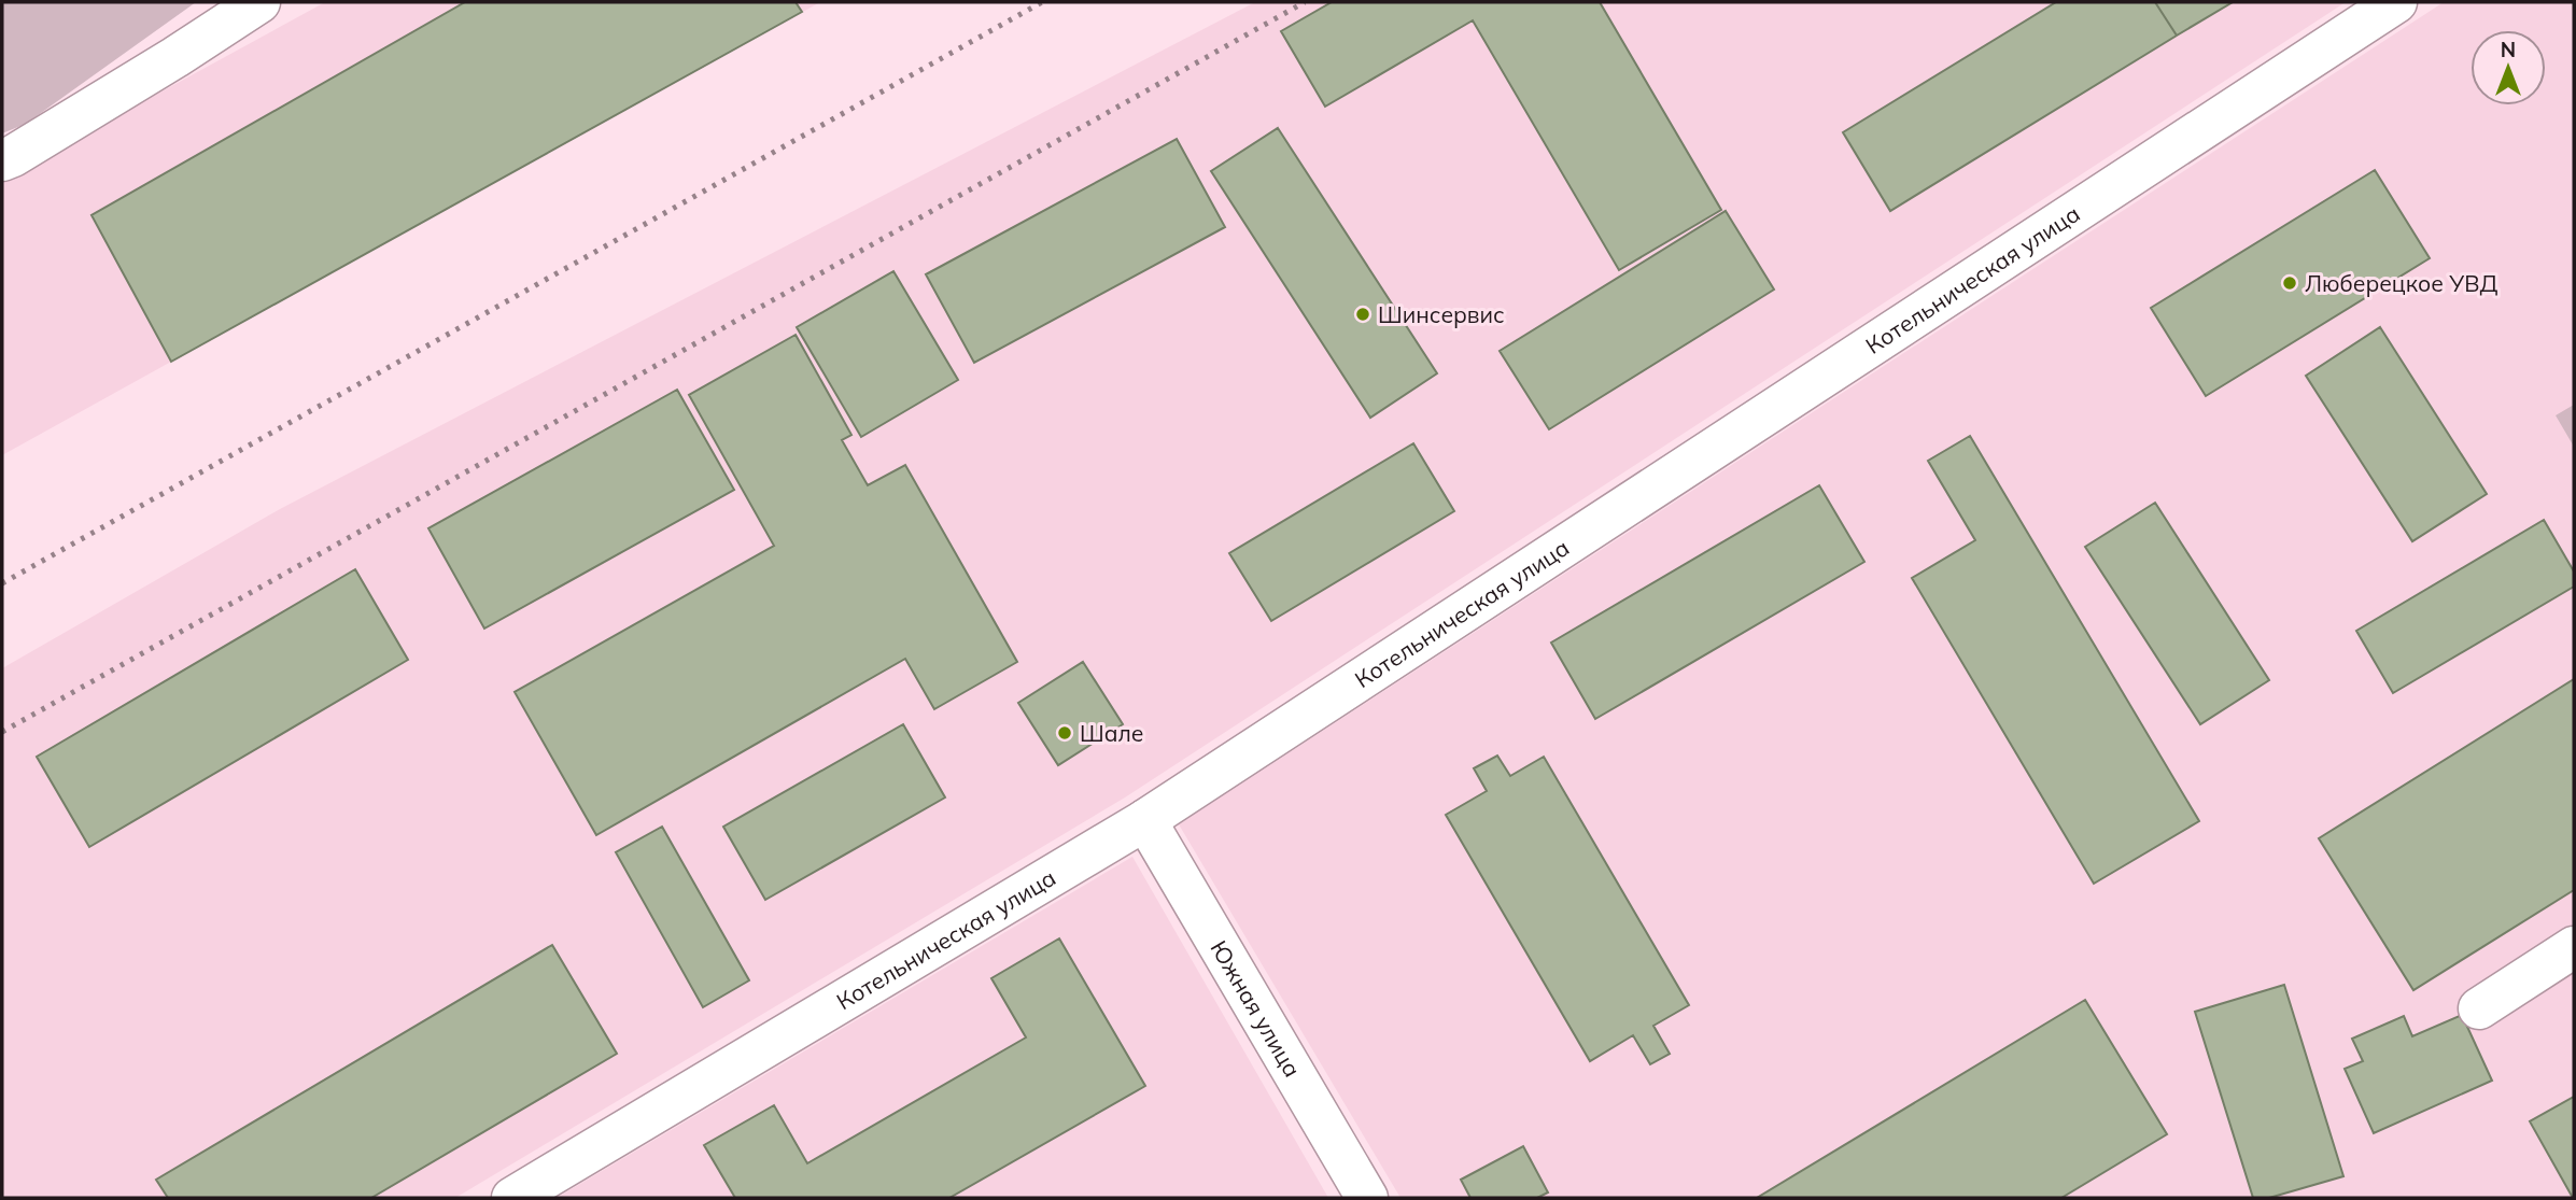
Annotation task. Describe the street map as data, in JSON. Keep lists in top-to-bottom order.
{
  "streets": {
    "street": ["Котельническая улица", "Южная улица"]
  },
  "crossings": [
    ["Котельническая улица", "Южная улица"]
  ],
  "places": ["Люберецкое УВД", "Шинсервис", "Шале"],
  "north": "top"
}
